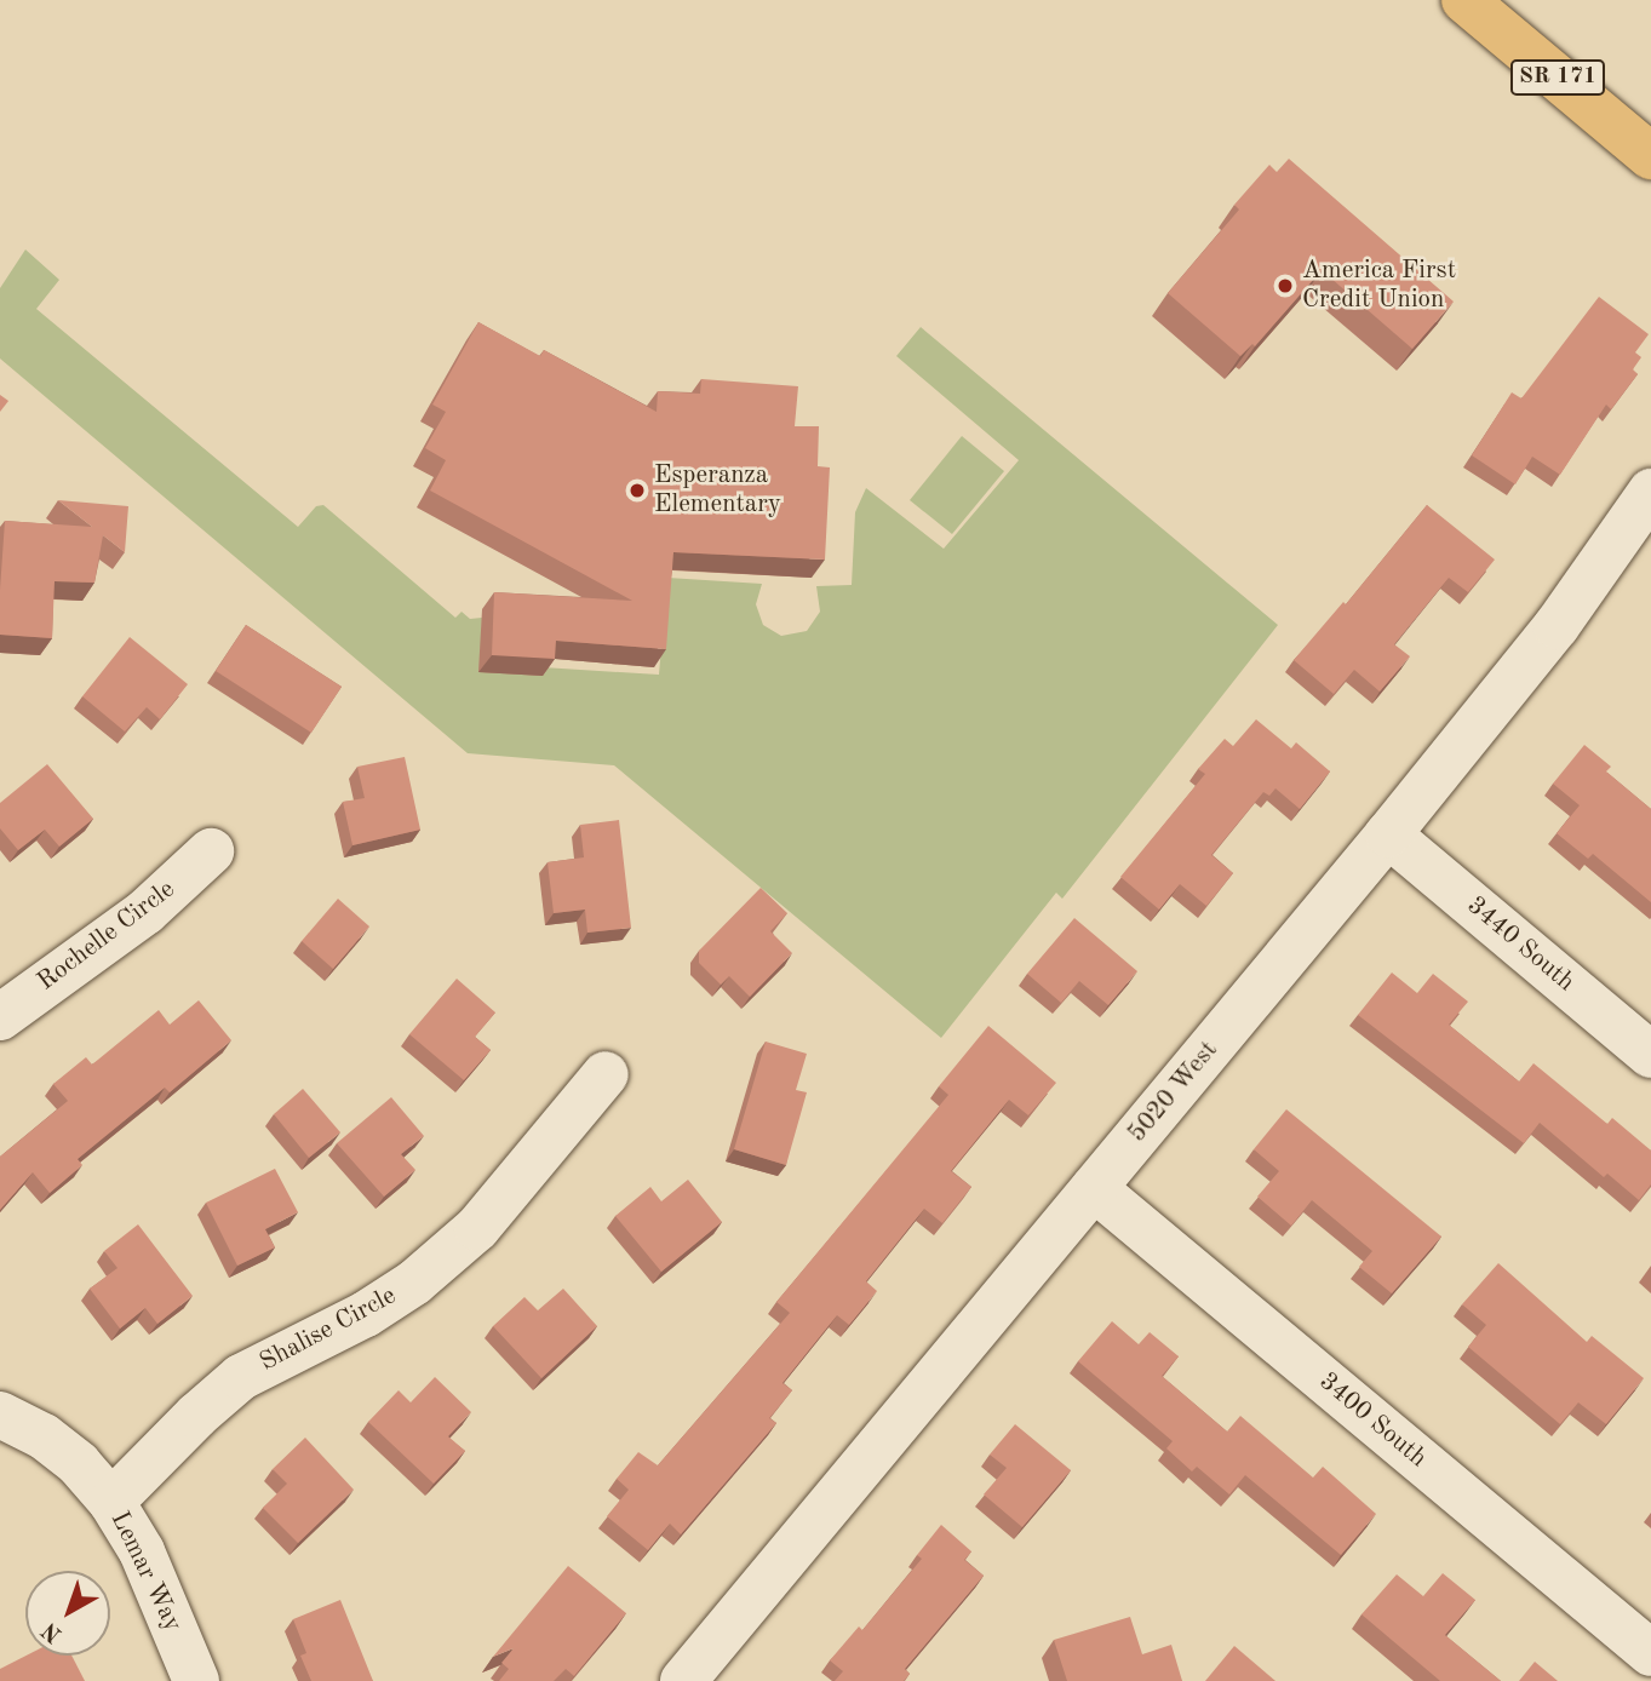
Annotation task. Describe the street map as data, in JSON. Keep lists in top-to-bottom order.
{
  "streets": {
    "main road": ["SR 171"],
    "street": [
      "Rochelle Circle",
      "3440 South",
      "5020 West",
      "Shalise Circle",
      "3400 South",
      "Lemar Way"
    ]
  },
  "crossings": [
    ["3440 South", "5020 West"],
    ["5020 West", "3400 South"],
    ["Shalise Circle", "Lemar Way"]
  ],
  "places": ["America First Credit Union", "Esperanza Elementary"],
  "north": "bottom left"
}
